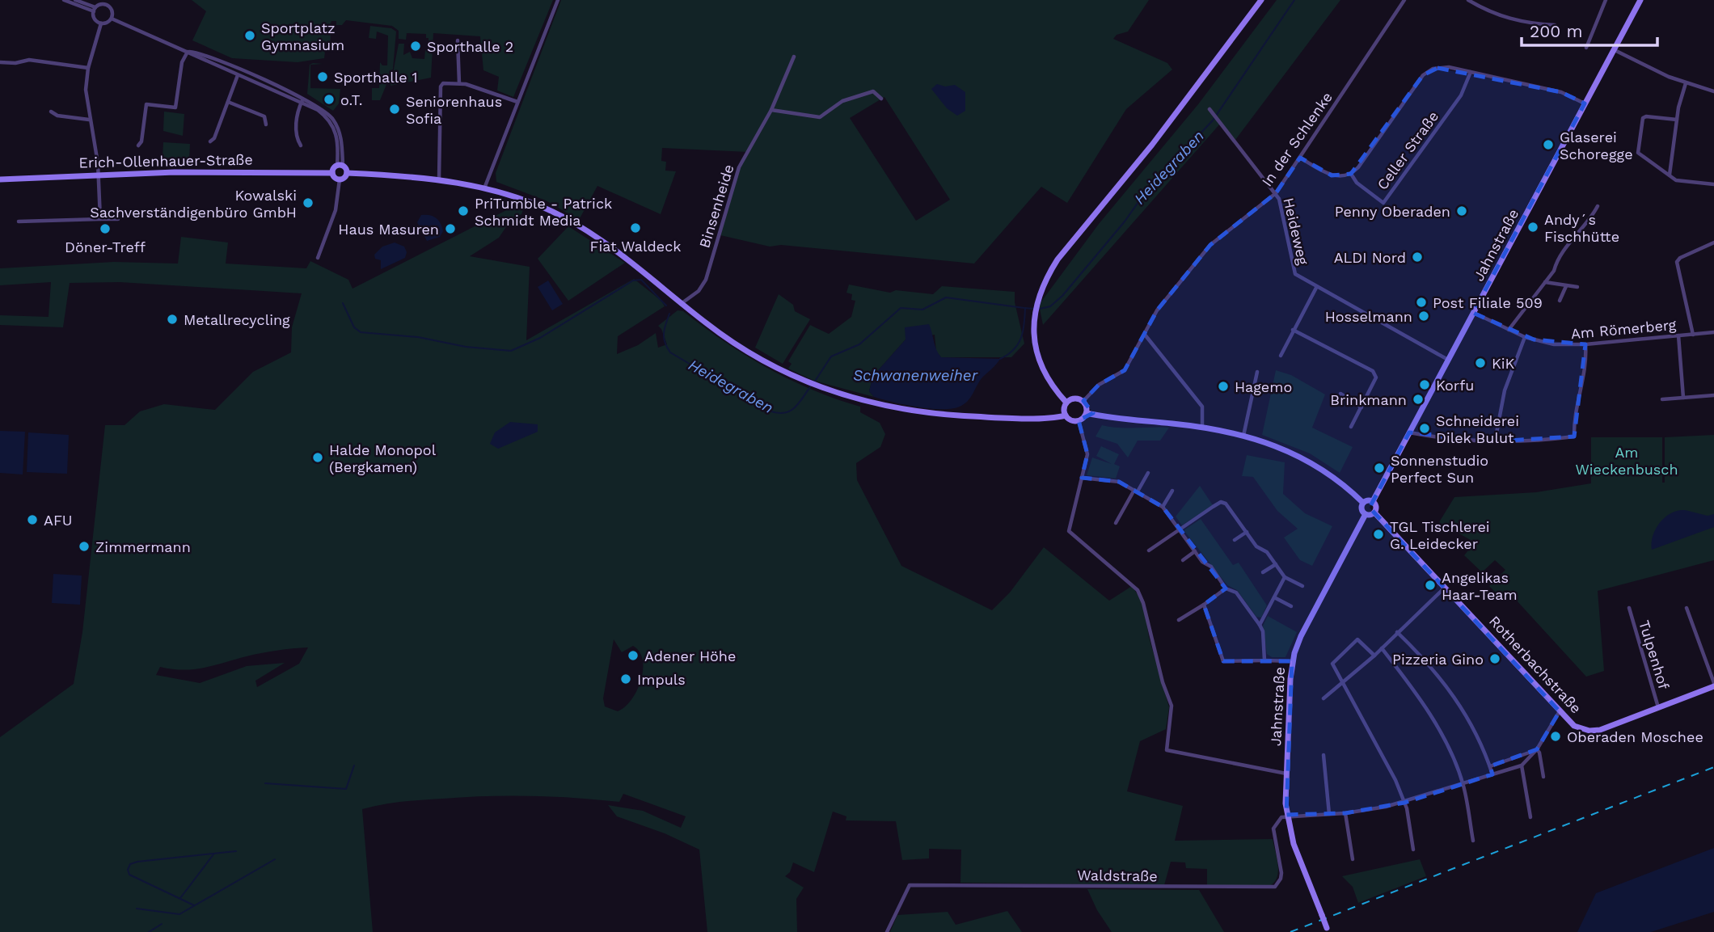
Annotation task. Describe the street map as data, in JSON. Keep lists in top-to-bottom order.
{
  "streets": {
    "street": [
      "In der Schlenke",
      "Celler Straße",
      "Erich-Ollenhauer-Straße",
      "Binsenheide",
      "Heideweg",
      "Jahnstraße",
      "Am Römerberg",
      "Tulpenhof",
      "Rotherbachstraße",
      "Waldstraße"
    ]
  },
  "crossings": [
    ["In der Schlenke", "Heideweg"],
    ["Heideweg", "Jahnstraße"],
    ["Jahnstraße", "Am Römerberg"],
    ["Jahnstraße", "Rotherbachstraße"],
    ["Jahnstraße", "Waldstraße"],
    ["Tulpenhof", "Rotherbachstraße"]
  ],
  "water": ["Heidegraben", "Schwanenweiher"],
  "parks": ["Am Wieckenbusch"],
  "places": [
    "Sportplatz Gymnasium",
    "Sporthalle 2",
    "Sporthalle 1",
    "o.T.",
    "Seniorenhaus Sofia",
    "Glaserei Schoregge",
    "Kowalski Sachverständigenbüro GmbH",
    "PriTumble - Patrick Schmidt Media",
    "Penny Oberaden",
    "Andy´s Fischhütte",
    "Fiat Waldeck",
    "Döner-Treff",
    "Haus Masuren",
    "ALDI Nord",
    "Post Filiale 509",
    "Hosselmann",
    "Metallrecycling",
    "KiK",
    "Korfu",
    "Hagemo",
    "Brinkmann",
    "Schneiderei Dilek Bulut",
    "Halde Monopol (Bergkamen)",
    "Sonnenstudio Perfect Sun",
    "AFU",
    "TGL Tischlerei G. Leidecker",
    "Zimmermann",
    "Angelikas Haar-Team",
    "Adener Höhe",
    "Pizzeria Gino",
    "Impuls",
    "Oberaden Moschee"
  ],
  "scale_bar": "200 m"
}
